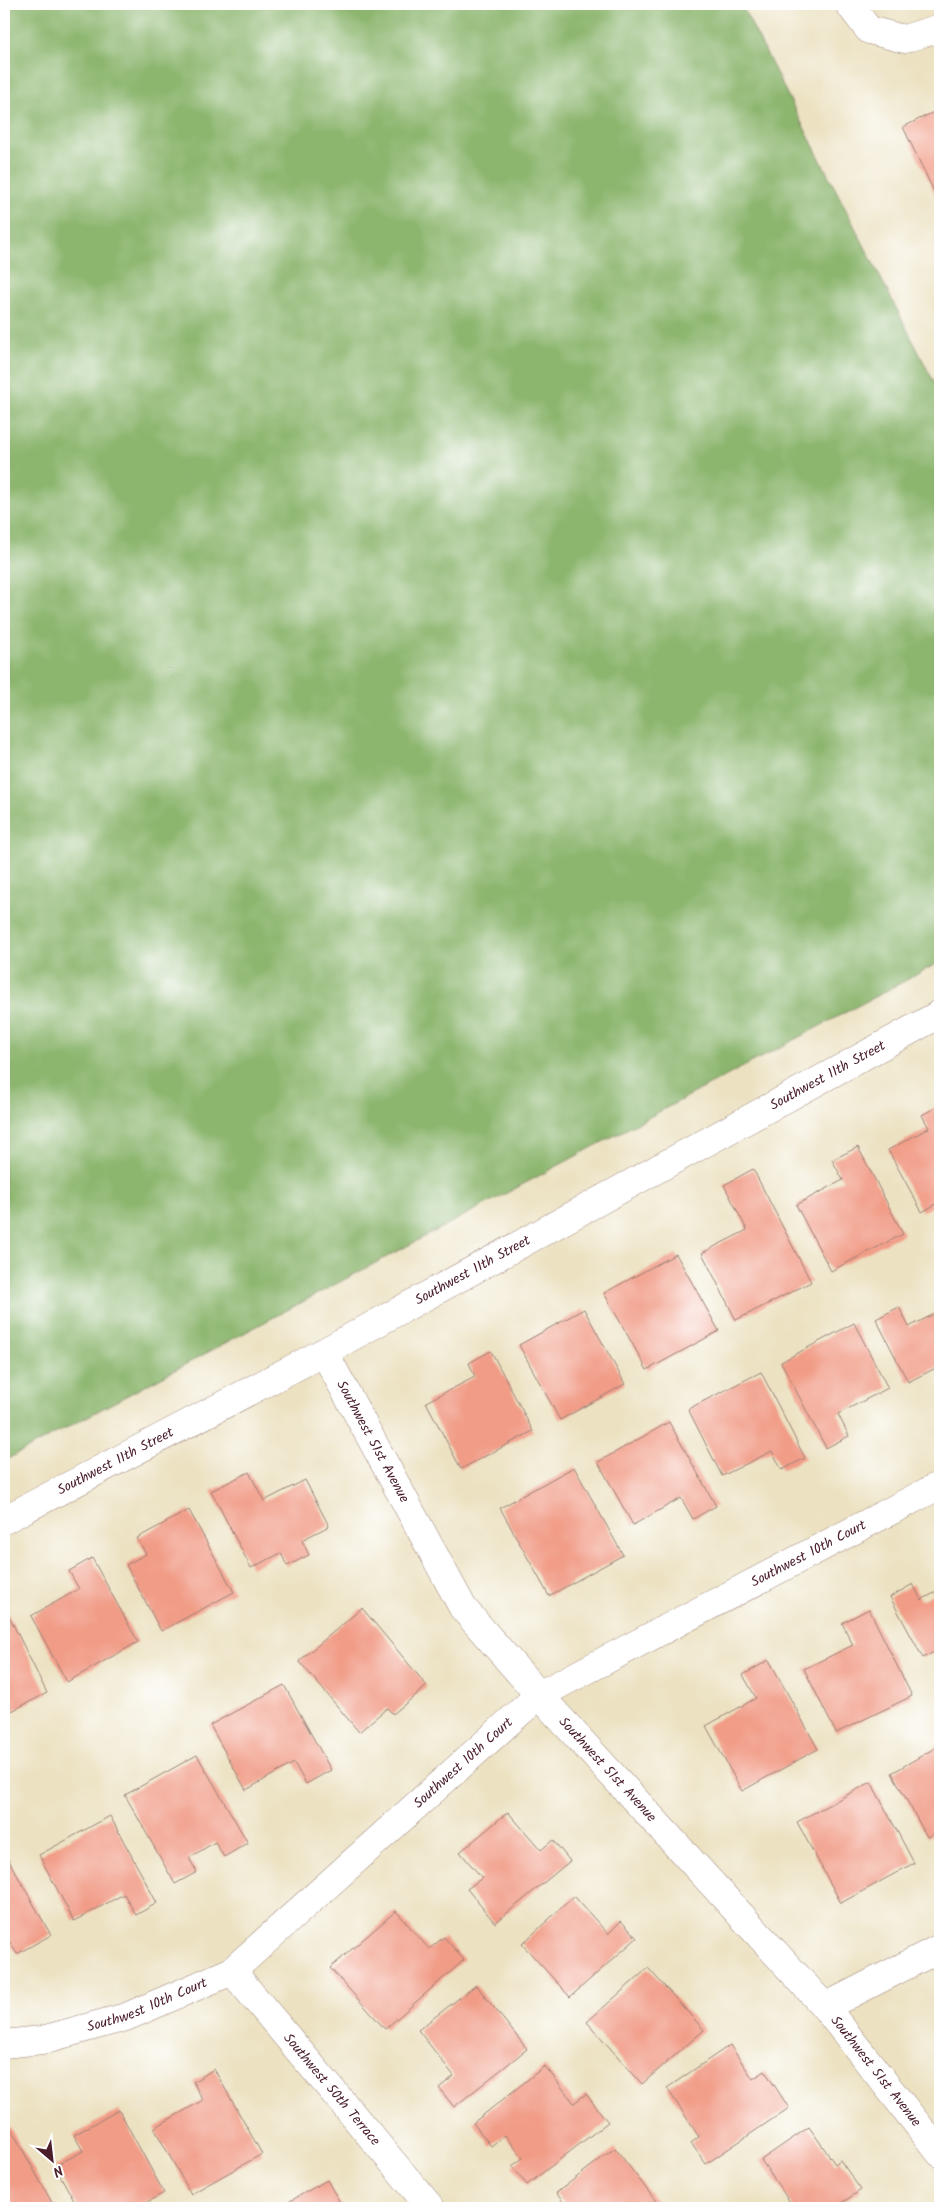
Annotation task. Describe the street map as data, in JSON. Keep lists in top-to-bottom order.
{
  "streets": {
    "street": [
      "Southwest 11th Street",
      "Southwest 51st Avenue",
      "Southwest 10th Court",
      "Southwest 50th Terrace"
    ]
  },
  "crossings": [
    ["Southwest 11th Street", "Southwest 51st Avenue"],
    ["Southwest 51st Avenue", "Southwest 10th Court"],
    ["Southwest 10th Court", "Southwest 50th Terrace"]
  ],
  "north": "bottom right"
}
